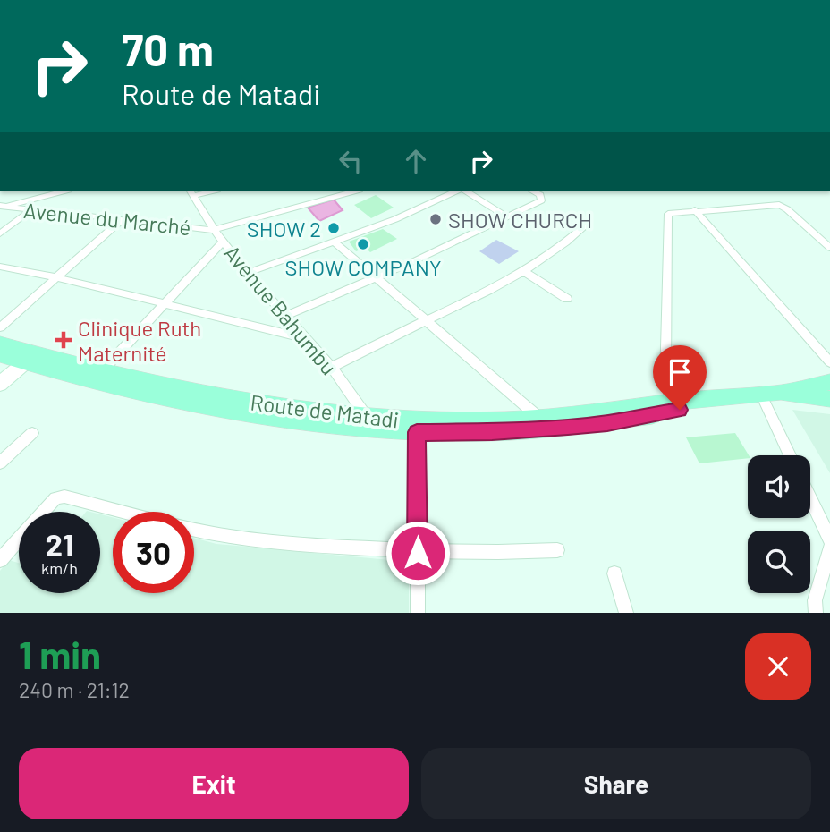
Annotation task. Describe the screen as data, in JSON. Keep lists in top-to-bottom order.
{
  "streets": {
    "main road": ["Route de Matadi"],
    "street": ["Avenue du Marché", "Avenue Bahumbu"]
  },
  "crossings": [
    ["Avenue du Marché", "Avenue Bahumbu"],
    ["Avenue Bahumbu", "Route de Matadi"]
  ],
  "places": {
    "other": ["SHOW CHURCH", "SHOW 2", "SHOW COMPANY"],
    "health": ["Clinique Ruth Maternité"]
  },
  "page": {
    "turn": ["70 m", "Route de Matadi"],
    "speed": "21 km/h",
    "limit": "30",
    "heading": ["1 min", "240 m · 21:12"],
    "buttons": ["Exit", "Share"]
  }
}
